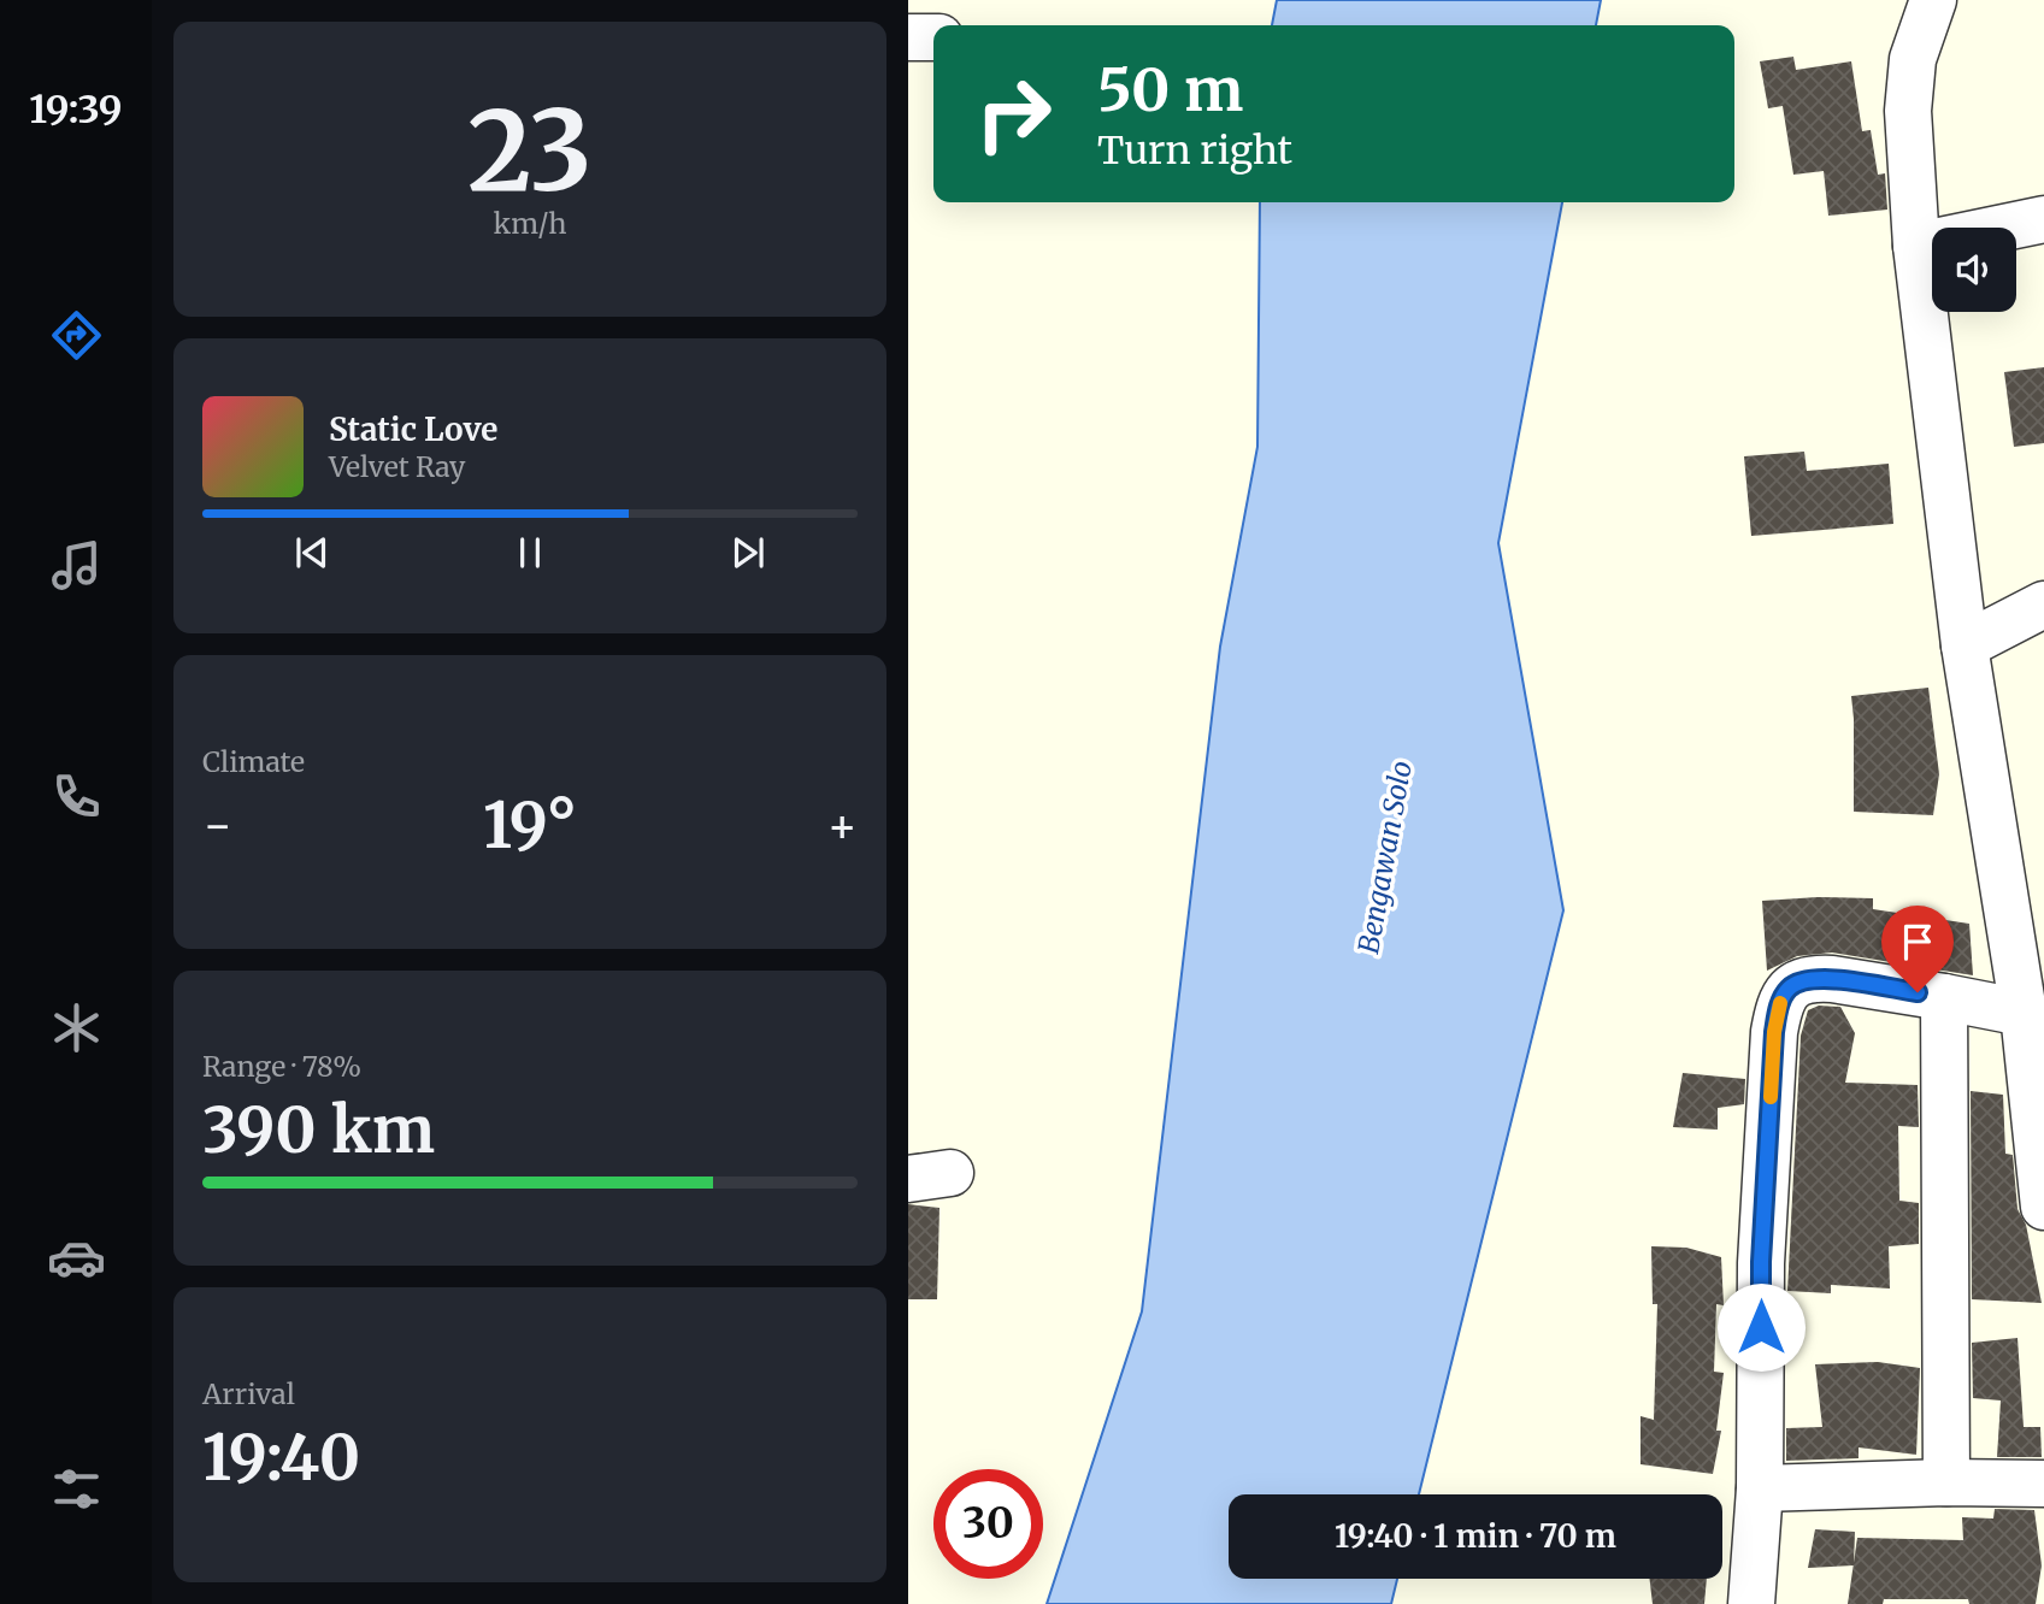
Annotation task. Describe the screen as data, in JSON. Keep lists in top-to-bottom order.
{
  "water": ["Bengawan Solo"],
  "page": {
    "tabs": "19:39",
    "tile": [
      ["23", "km/h"],
      "Climate",
      ["Range · 78%", "390 km"],
      ["Arrival", "19:40"]
    ],
    "turn": ["50 m", "Turn right"],
    "song": ["Static Love", "Velvet Ray"],
    "heat": ["−", "19°", "+"],
    "limit": "30",
    "trip": "19:40 · 1 min · 70 m"
  }
}
